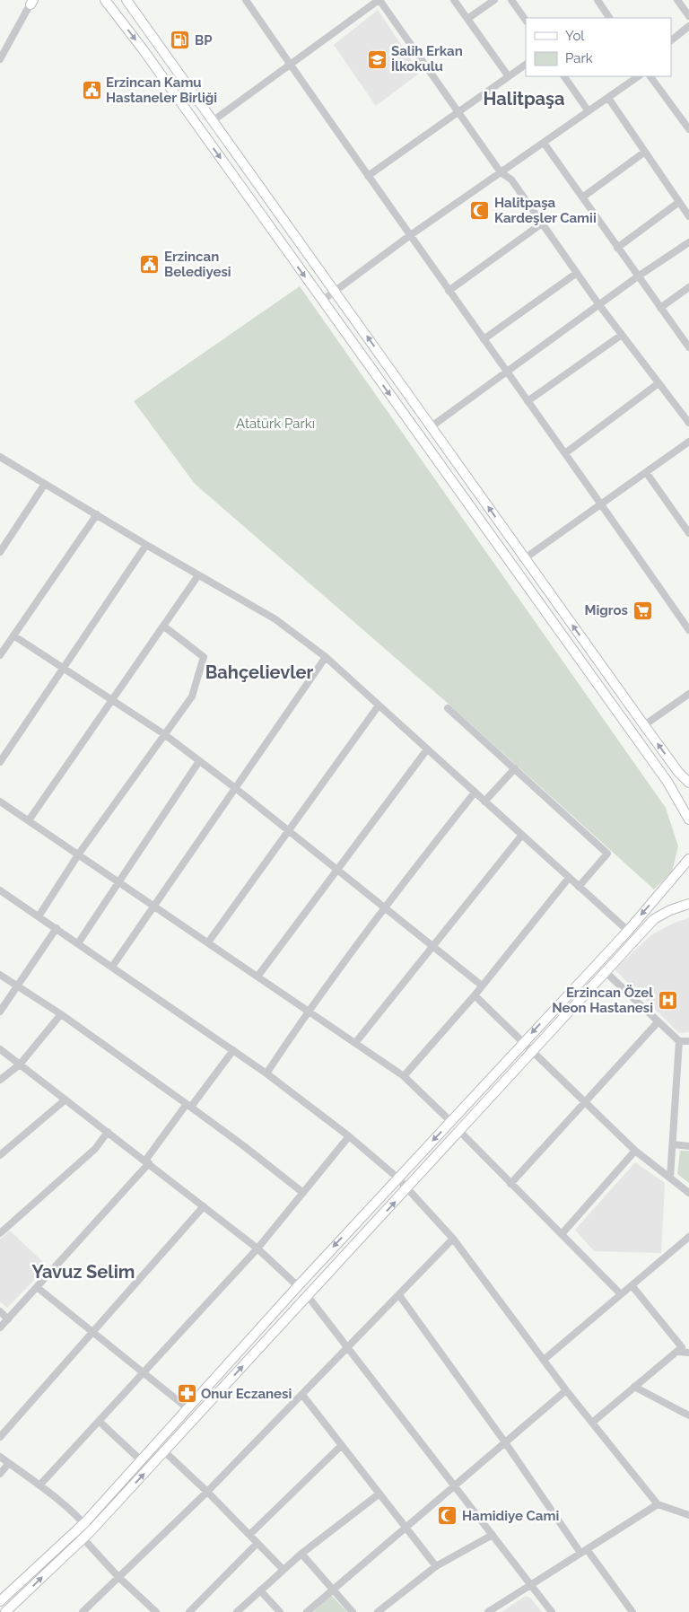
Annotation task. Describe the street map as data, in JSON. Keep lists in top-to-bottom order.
{
  "districts": ["Halitpaşa", "Bahçelievler", "Yavuz Selim"],
  "parks": ["Atatürk Parkı"],
  "places": {
    "fuel station": ["BP"],
    "school or university": ["Salih Erkan İlkokulu"],
    "public building": ["Erzincan Kamu Hastaneler Birliği", "Erzincan Belediyesi"],
    "mosque": ["Halitpaşa Kardeşler Camii", "Hamidiye Cami"],
    "supermarket": ["Migros"],
    "hospital": ["Erzincan Özel Neon Hastanesi"],
    "pharmacy": ["Onur Eczanesi"]
  },
  "legend": ["Yol", "Park"]
}
